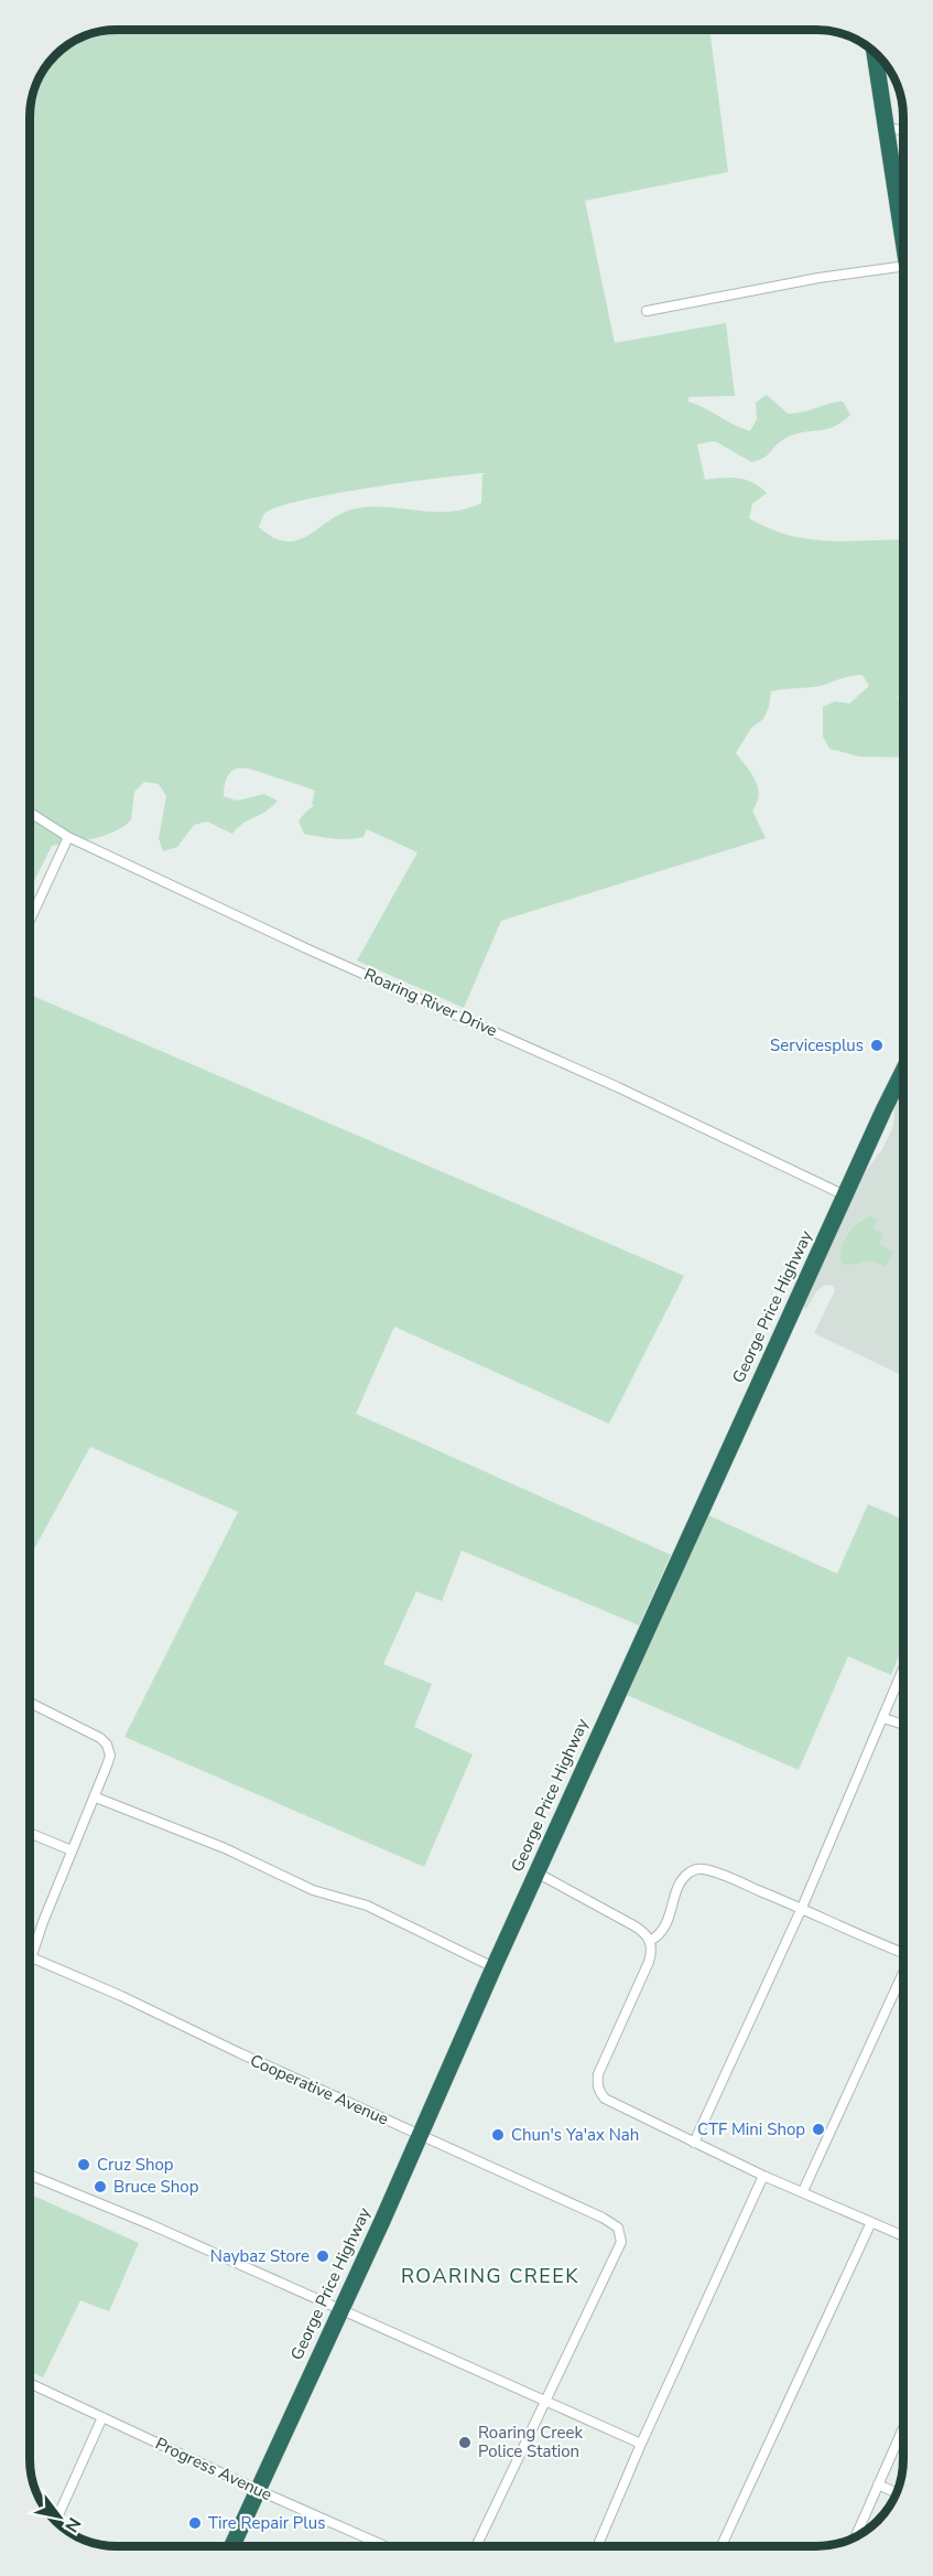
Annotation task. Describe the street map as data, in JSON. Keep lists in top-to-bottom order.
{
  "streets": {
    "highway": ["George Price Highway"],
    "street": ["Roaring River Drive", "Cooperative Avenue", "Progress Avenue"]
  },
  "crossings": [
    ["Roaring River Drive", "George Price Highway"],
    ["George Price Highway", "Cooperative Avenue"],
    ["George Price Highway", "Progress Avenue"]
  ],
  "districts": ["ROARING CREEK"],
  "places": [
    "Servicesplus",
    "CTF Mini Shop",
    "Chun's Ya'ax Nah",
    "Cruz Shop",
    "Bruce Shop",
    "Naybaz Store",
    "Roaring Creek Police Station",
    "Tire Repair Plus"
  ],
  "north": "bottom right"
}
